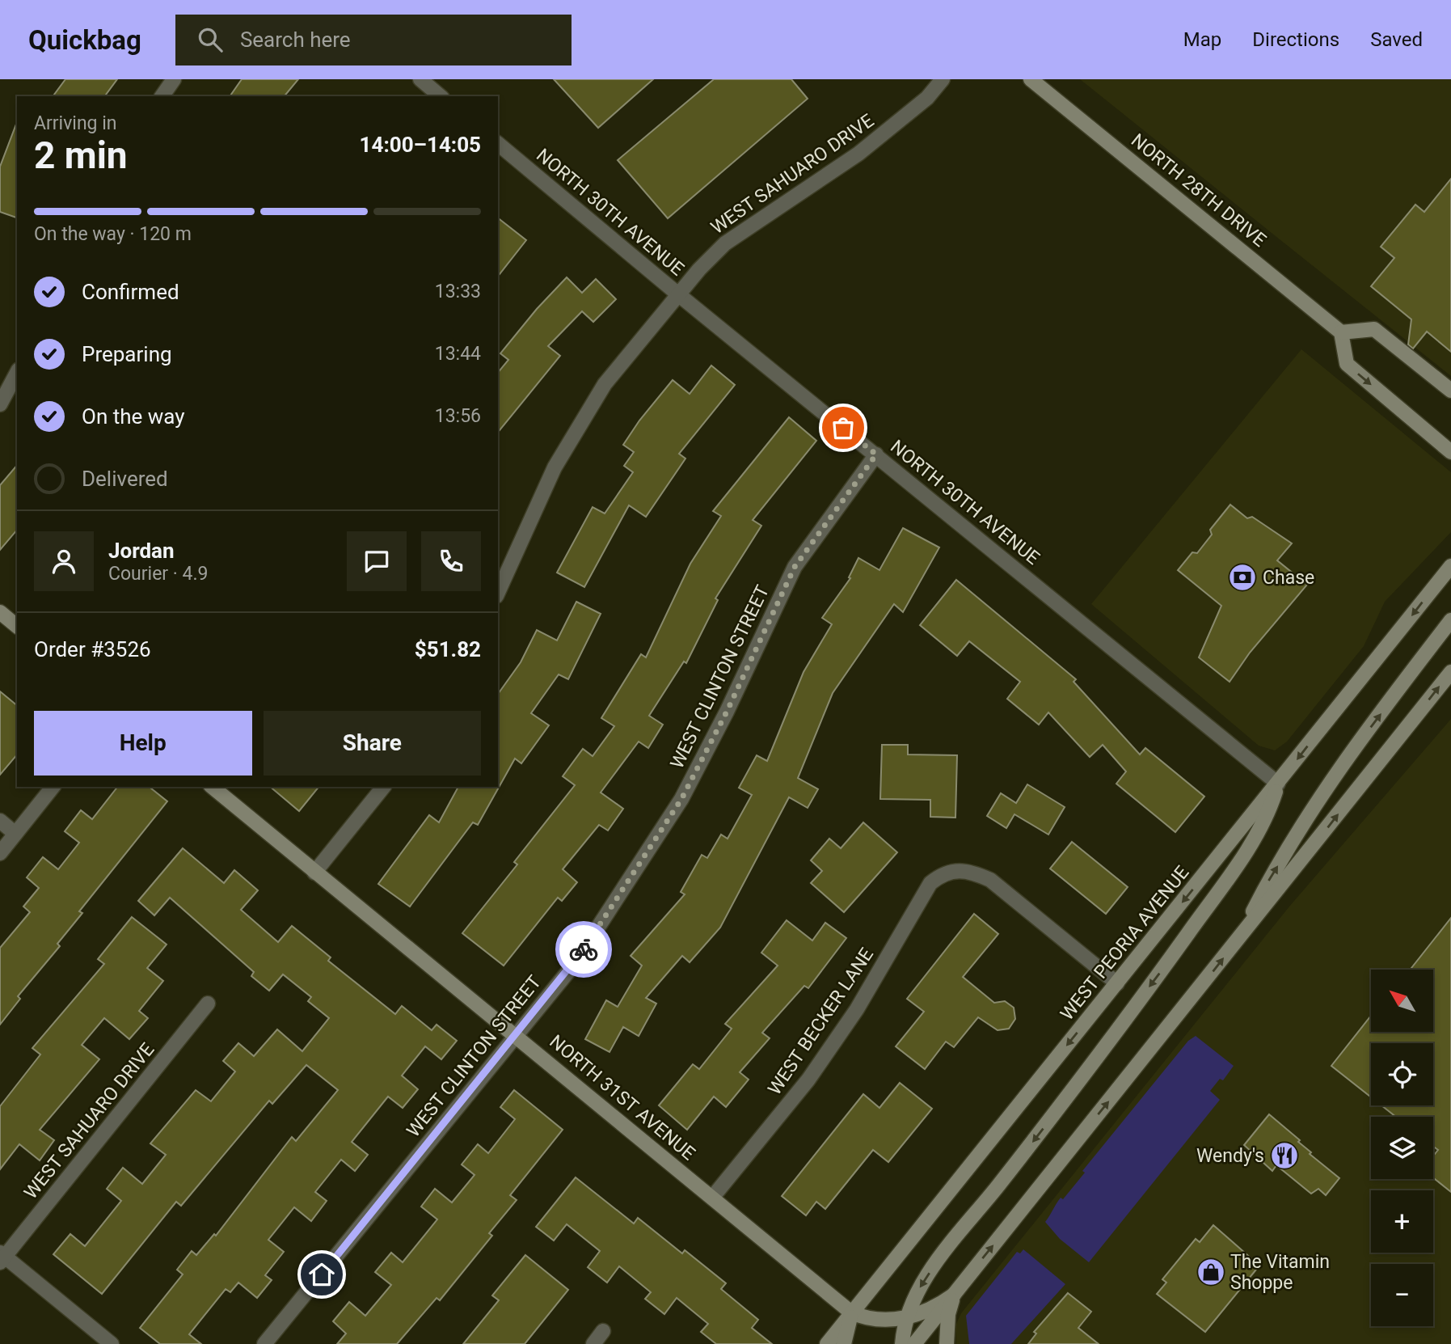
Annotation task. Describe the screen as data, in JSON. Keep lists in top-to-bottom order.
{
  "streets": {
    "main road": ["NORTH 28TH DRIVE", "WEST PEORIA AVENUE", "NORTH 31ST AVENUE"],
    "street": [
      "WEST SAHUARO DRIVE",
      "NORTH 30TH AVENUE",
      "WEST CLINTON STREET",
      "WEST BECKER LANE"
    ]
  },
  "crossings": [
    ["WEST SAHUARO DRIVE", "NORTH 30TH AVENUE"],
    ["NORTH 30TH AVENUE", "WEST CLINTON STREET"],
    ["NORTH 30TH AVENUE", "WEST PEORIA AVENUE"],
    ["WEST CLINTON STREET", "NORTH 31ST AVENUE"],
    ["WEST PEORIA AVENUE", "WEST BECKER LANE"],
    ["WEST PEORIA AVENUE", "NORTH 31ST AVENUE"],
    ["WEST BECKER LANE", "NORTH 31ST AVENUE"]
  ],
  "places": {
    "bank": ["Chase"],
    "restaurant": ["Wendy's"],
    "shop": ["The Vitamin Shoppe"]
  },
  "north": "top left",
  "page": {
    "header": "Quickbag",
    "search": "Search here",
    "nav": ["Map", "Directions", "Saved"],
    "heading": ["2 min", "Arriving in", "14:00–14:05"],
    "panel": [
      "Jordan",
      "Courier · 4.9",
      "Order #3526",
      "$51.82"
    ],
    "bar": "On the way · 120 m",
    "list": [
      ["Confirmed", "13:33"],
      ["Preparing", "13:44"],
      ["On the way", "13:56"],
      "Delivered"
    ],
    "buttons": ["Help", "Share"],
    "map_buttons": ["+", "−"]
  }
}
